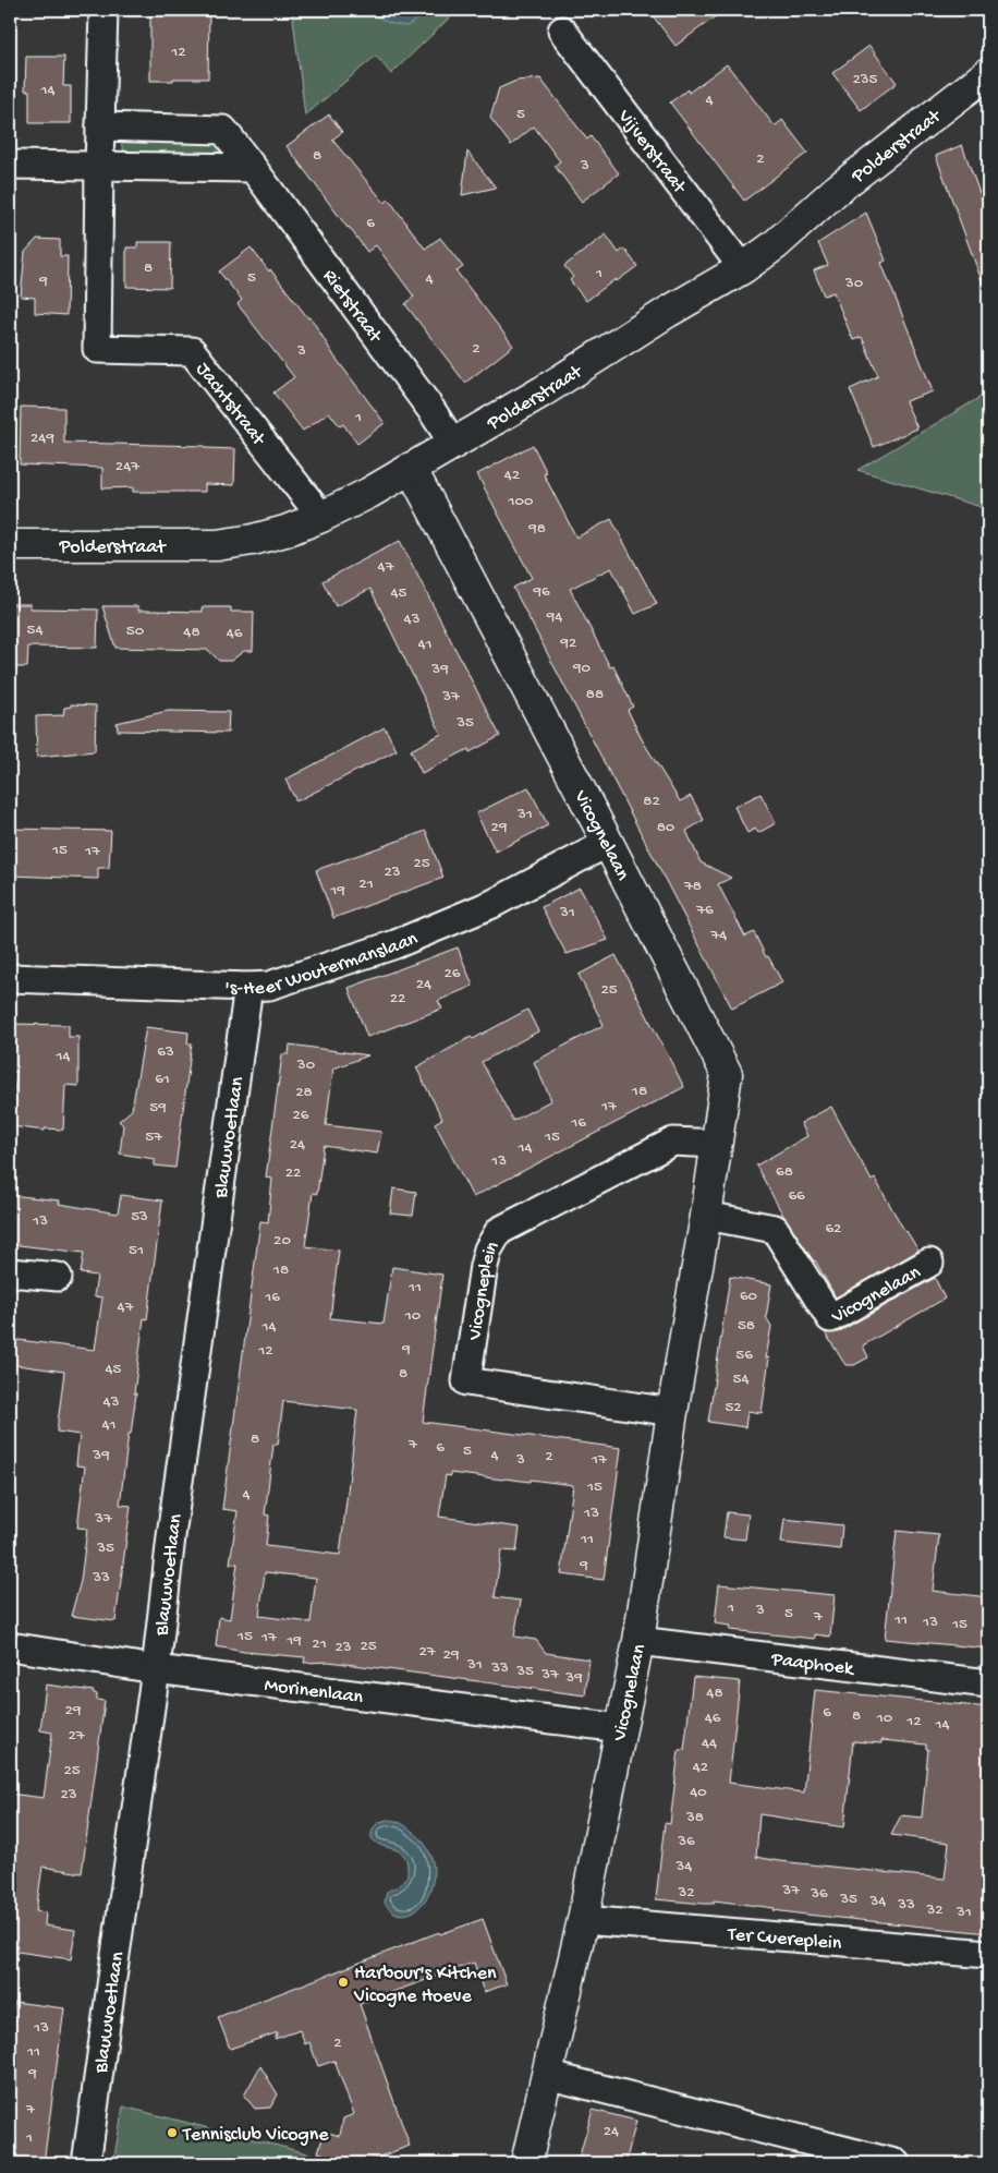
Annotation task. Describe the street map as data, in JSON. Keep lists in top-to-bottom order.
{
  "streets": {
    "street": [
      "Polderstraat",
      "Vijverstraat",
      "Rietstraat",
      "Jachtstraat",
      "Vicognelaan",
      "'s-Heer Woutermanslaan",
      "Blauwvoetlaan",
      "Vicogneplein",
      "Paaphoek",
      "Morinenlaan",
      "Ter Cuereplein"
    ]
  },
  "crossings": [
    ["Polderstraat", "Vijverstraat"],
    ["Polderstraat", "Rietstraat"],
    ["Polderstraat", "Jachtstraat"],
    ["Polderstraat", "Vicognelaan"],
    ["Vicognelaan", "'s-Heer Woutermanslaan"],
    ["Vicognelaan", "Vicogneplein"],
    ["Vicognelaan", "Paaphoek"],
    ["Vicognelaan", "Morinenlaan"],
    ["Vicognelaan", "Ter Cuereplein"],
    ["'s-Heer Woutermanslaan", "Blauwvoetlaan"],
    ["Blauwvoetlaan", "Morinenlaan"]
  ],
  "places": ["Harbour's Kitchen Vicogne Hoeve", "Tennisclub Vicogne"],
  "house_numbers": [
    "12",
    "235",
    "14",
    "4",
    "5",
    "8",
    "2",
    "3",
    "6",
    "8",
    "1",
    "5",
    "4",
    "9",
    "30",
    "2",
    "3",
    "1",
    "249",
    "247",
    "42",
    "100",
    "98",
    "47",
    "96",
    "45",
    "94",
    "43",
    "54",
    "50",
    "48",
    "46",
    "92",
    "41",
    "90",
    "39",
    "88",
    "37",
    "35",
    "82",
    "31",
    "29",
    "80",
    "15",
    "17",
    "25",
    "23",
    "21",
    "78",
    "19",
    "76",
    "31",
    "74",
    "26",
    "24",
    "25",
    "22",
    "63",
    "14",
    "30",
    "61",
    "18",
    "28",
    "17",
    "59",
    "26",
    "16",
    "57",
    "15",
    "24",
    "14",
    "13",
    "68",
    "22",
    "66",
    "53",
    "13",
    "62",
    "20",
    "51",
    "18",
    "11",
    "60",
    "16",
    "47",
    "10",
    "58",
    "14",
    "9",
    "12",
    "56",
    "45",
    "8",
    "54",
    "43",
    "52",
    "41",
    "8",
    "7",
    "6",
    "5",
    "39",
    "4",
    "2",
    "3",
    "17",
    "15",
    "4",
    "13",
    "37",
    "11",
    "35",
    "9",
    "33",
    "1",
    "3",
    "5",
    "7",
    "11",
    "13",
    "15",
    "15",
    "17",
    "19",
    "21",
    "25",
    "23",
    "27",
    "29",
    "31",
    "33",
    "35",
    "37",
    "39",
    "48",
    "29",
    "6",
    "8",
    "46",
    "10",
    "12",
    "14",
    "27",
    "44",
    "42",
    "25",
    "40",
    "23",
    "38",
    "36",
    "34",
    "37",
    "32",
    "36",
    "35",
    "34",
    "33",
    "32",
    "31",
    "13",
    "2",
    "11",
    "9",
    "7",
    "24",
    "1"
  ]
}
